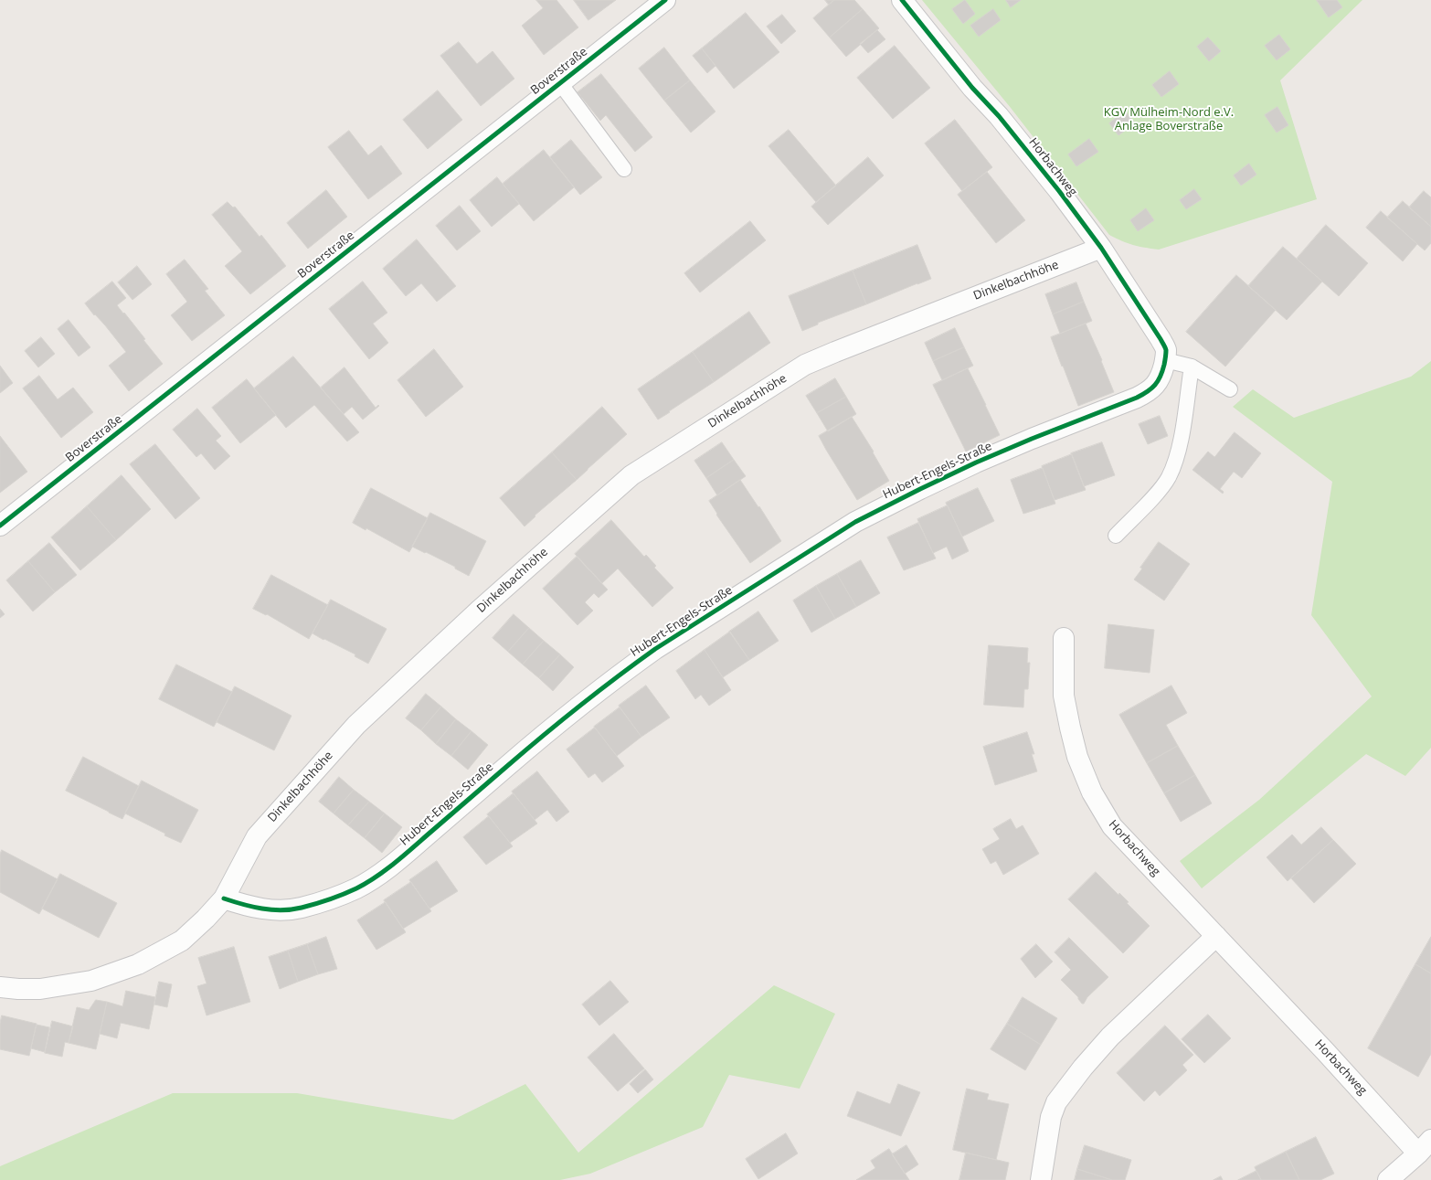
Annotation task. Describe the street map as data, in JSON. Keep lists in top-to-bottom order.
{
  "streets": {
    "street": [
      "Boverstraße",
      "Horbachweg",
      "Dinkelbachhöhe",
      "Hubert-Engels-Straße"
    ]
  },
  "crossings": [
    ["Horbachweg", "Dinkelbachhöhe"],
    ["Horbachweg", "Hubert-Engels-Straße"],
    ["Dinkelbachhöhe", "Hubert-Engels-Straße"]
  ],
  "parks": ["KGV Mülheim-Nord e.V. Anlage Boverstraße"]
}
